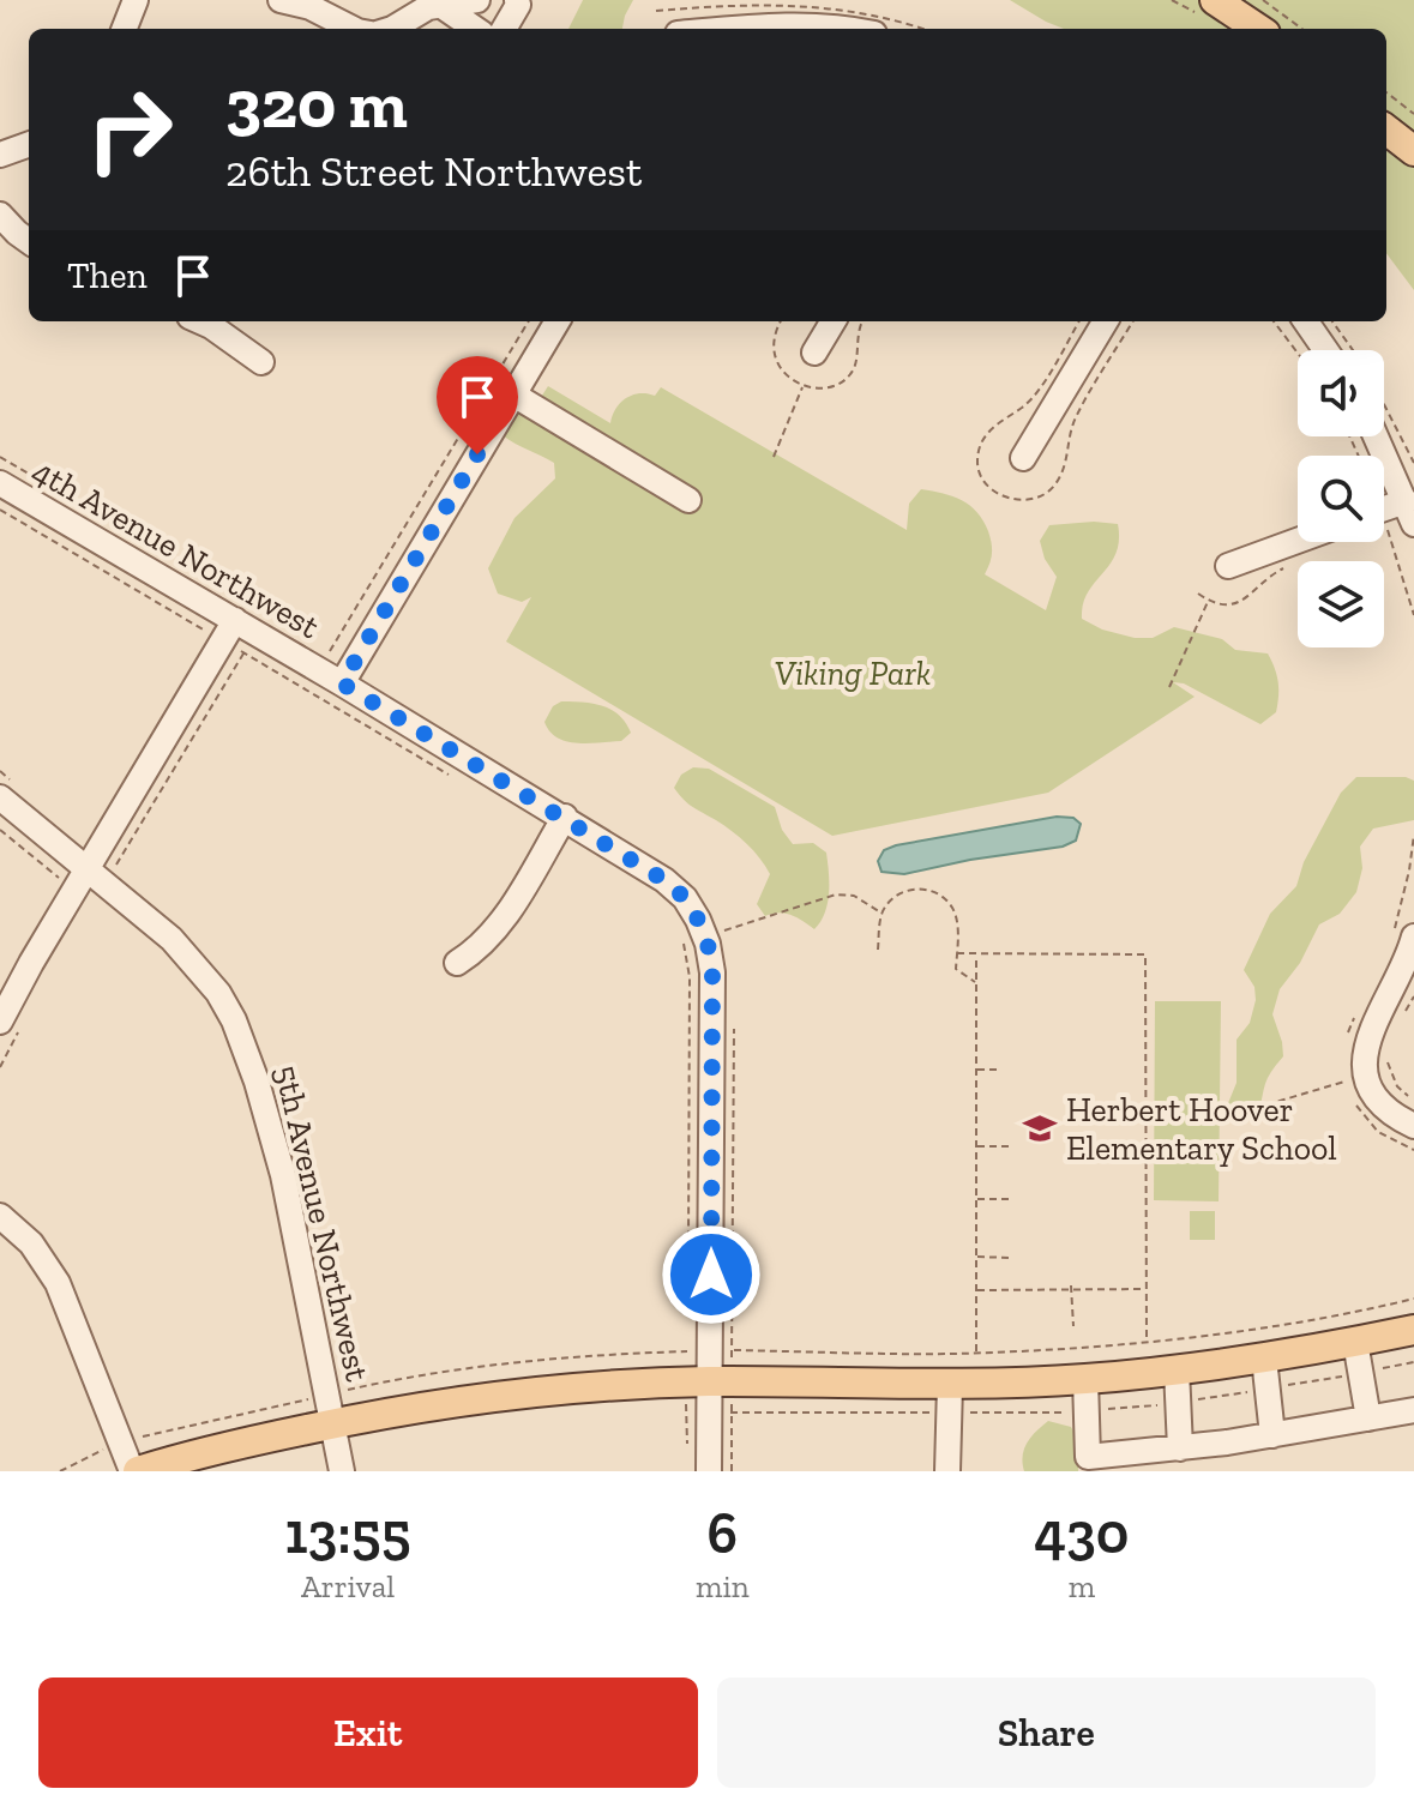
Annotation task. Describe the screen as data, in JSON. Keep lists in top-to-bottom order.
{
  "streets": {
    "street": ["4th Avenue Northwest", "5th Avenue Northwest"]
  },
  "parks": ["Viking Park"],
  "places": {
    "school or university": ["Herbert Hoover Elementary School"]
  },
  "page": {
    "turn": ["320 m", "26th Street Northwest"],
    "then": "Then",
    "eta": [
      "13:55",
      "Arrival",
      "6",
      "min",
      "430",
      "m"
    ],
    "buttons": ["Exit", "Share"]
  }
}
